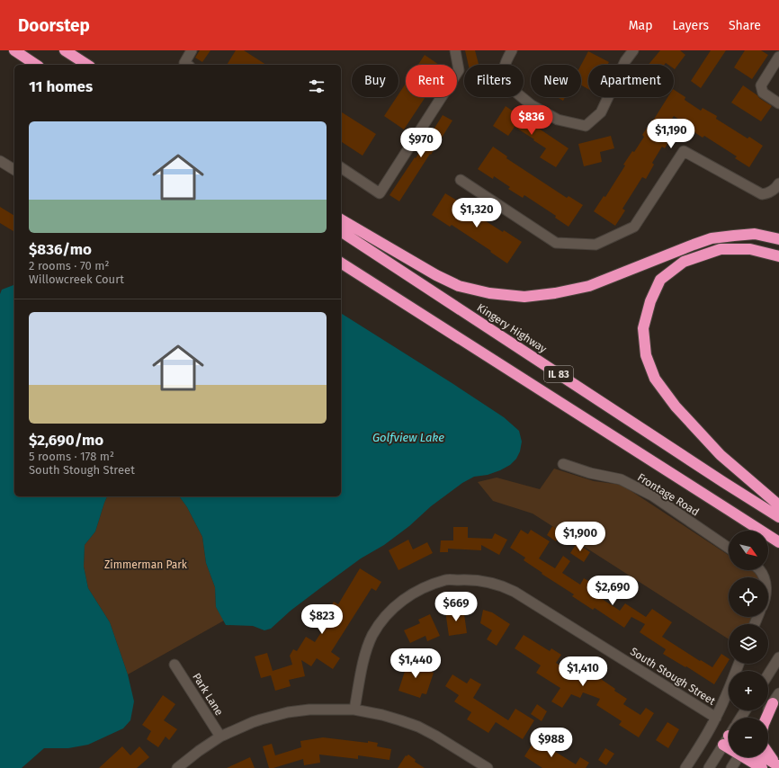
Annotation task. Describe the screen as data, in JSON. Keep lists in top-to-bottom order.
{
  "streets": {
    "highway": ["Kingery Highway", "IL 83"],
    "street": ["Frontage Road", "South Stough Street", "Park Lane"]
  },
  "water": ["Golfview Lake"],
  "parks": ["Zimmerman Park"],
  "north": "bottom right",
  "page": {
    "header": "Doorstep",
    "nav": ["Map", "Layers", "Share"],
    "chip": [
      "Buy",
      "Rent",
      "Filters",
      "New",
      "Apartment"
    ],
    "heading": "11 homes",
    "price": [
      "$836",
      "$1,190",
      "$970",
      "$1,320",
      "$1,900",
      "$2,690",
      "$669",
      "$823",
      "$1,440",
      "$1,410",
      "$988"
    ],
    "list": [
      {
        "name": "$836/mo",
        "note": "2 rooms · 70 m² · Willowcreek Court"
      },
      {
        "name": "$2,690/mo",
        "note": "5 rooms · 178 m² · South Stough Street"
      }
    ],
    "map_buttons": ["+", "−"]
  }
}
